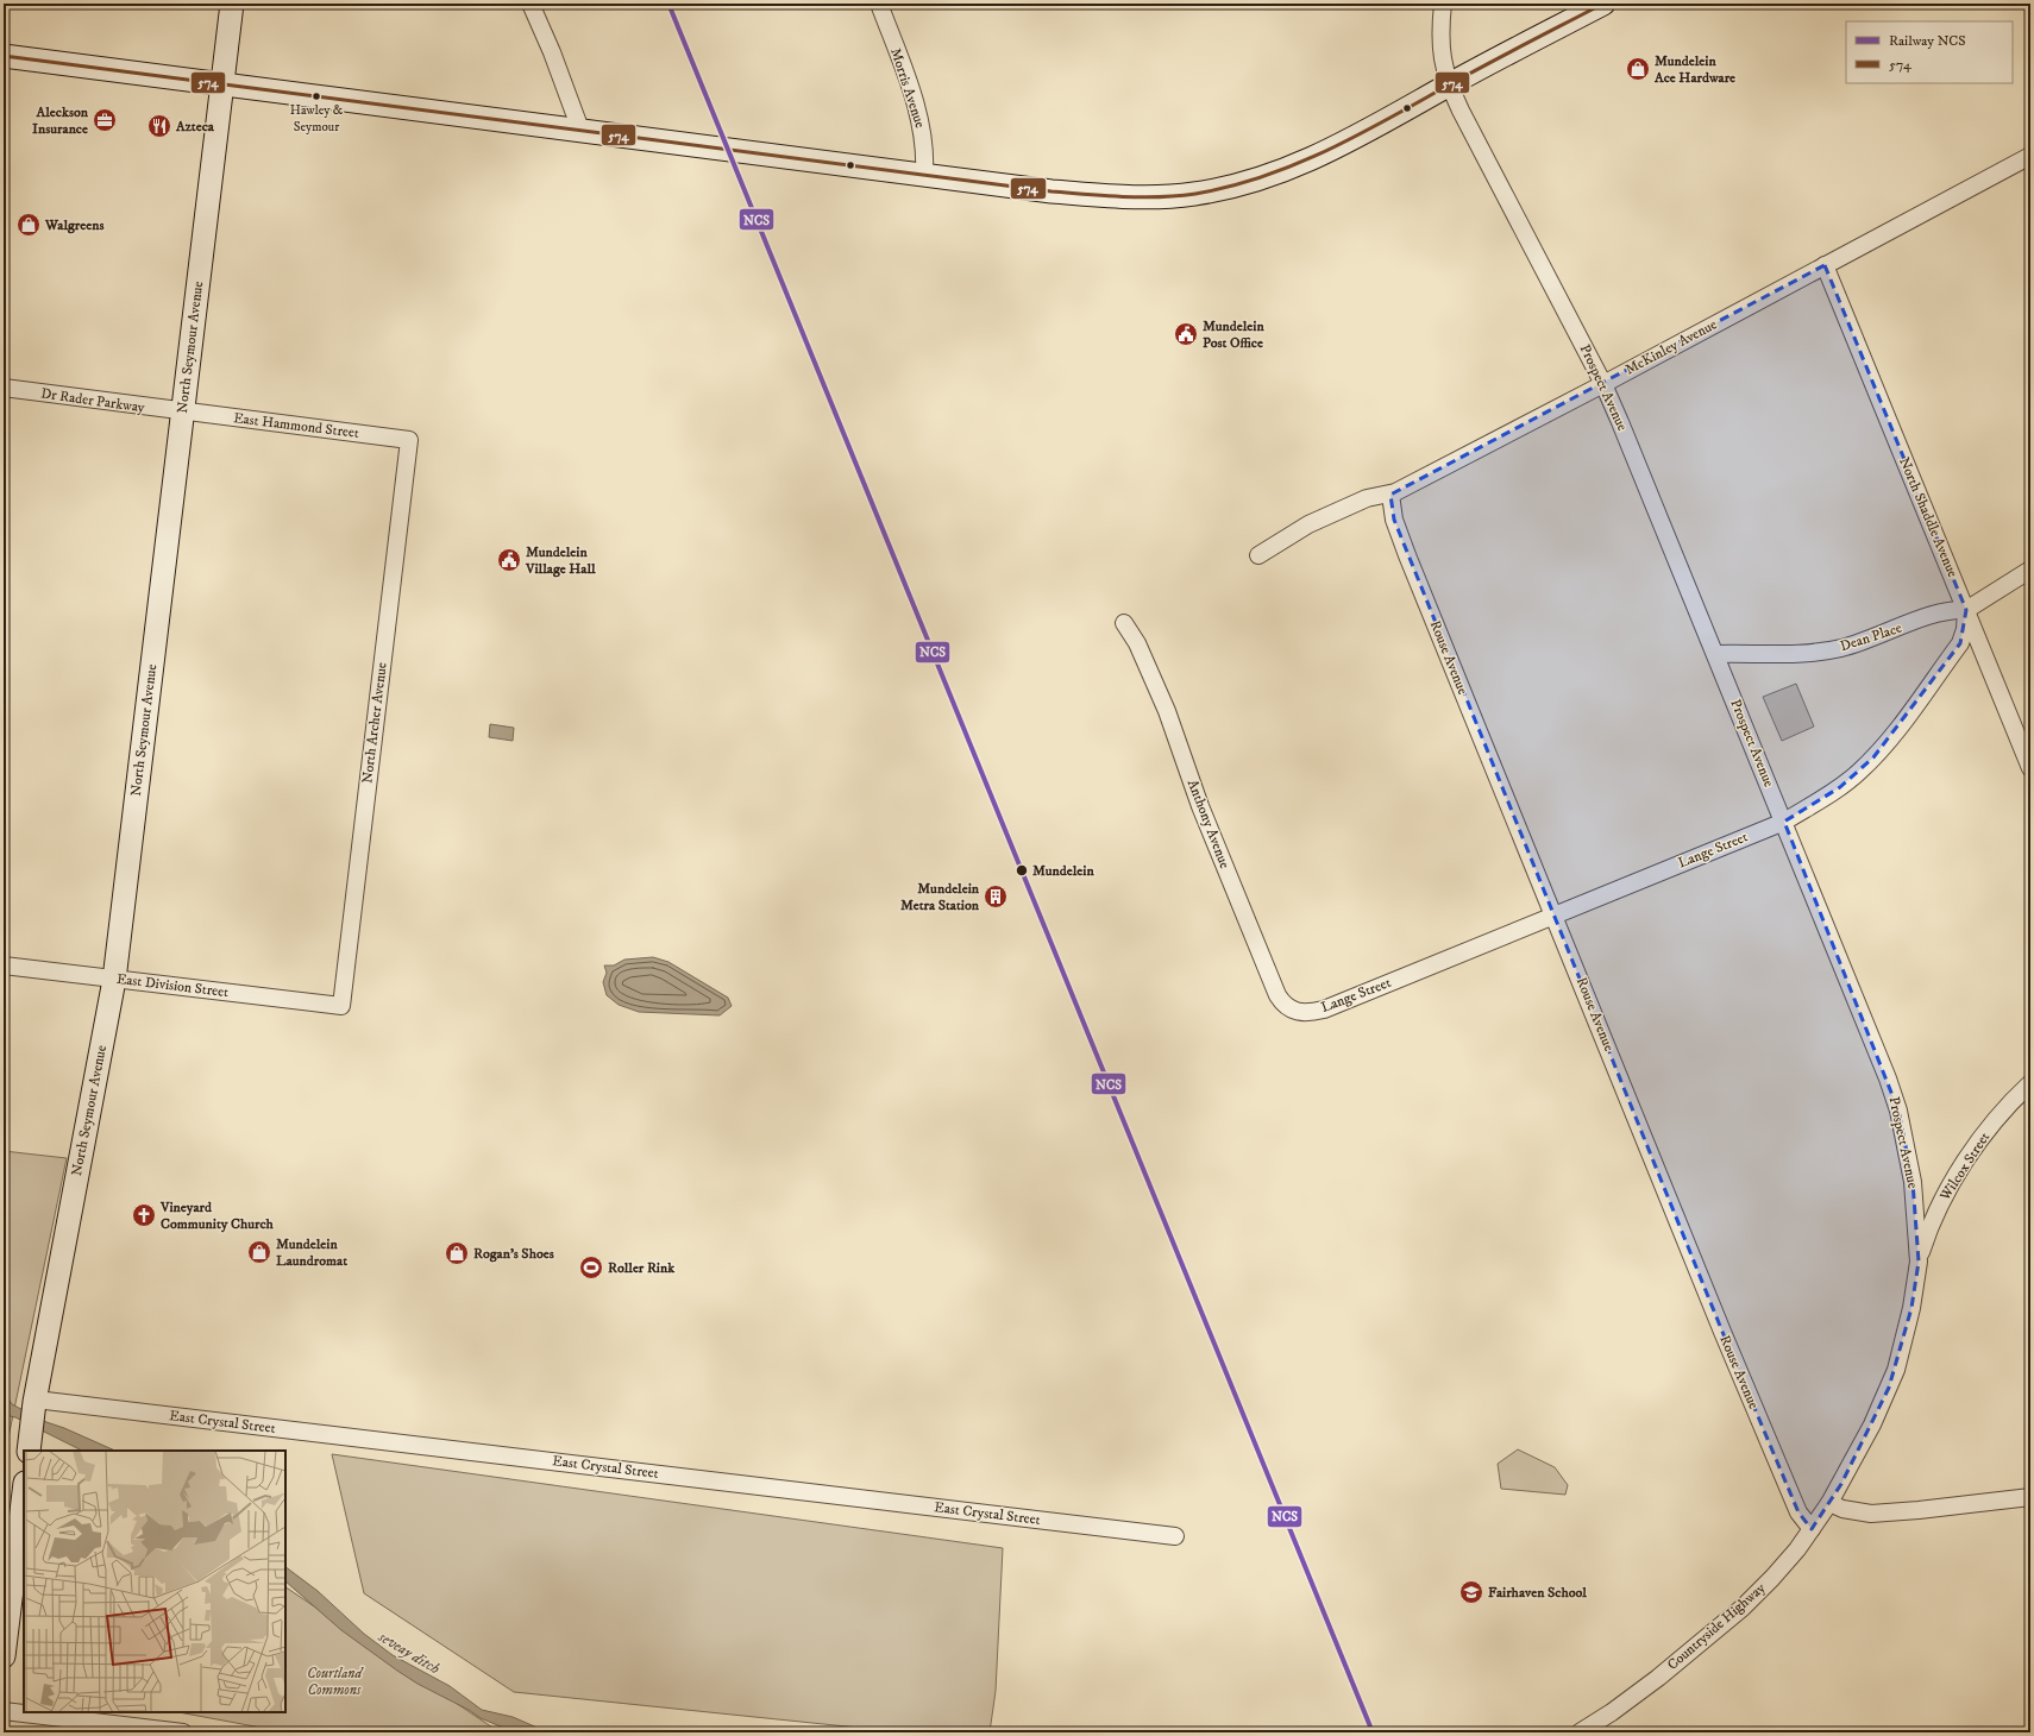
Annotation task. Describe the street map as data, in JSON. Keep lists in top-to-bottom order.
{
  "streets": {
    "street": [
      "Morris Avenue",
      "North Seymour Avenue",
      "McKinley Avenue",
      "Prospect Avenue",
      "Dr Rader Parkway",
      "East Hammond Street",
      "North Shaddle Avenue",
      "Dean Place",
      "Rouse Avenue",
      "North Archer Avenue",
      "Anthony Avenue",
      "Lange Street",
      "East Division Street",
      "Wilcox Street",
      "East Crystal Street",
      "Countryside Highway"
    ]
  },
  "crossings": [
    ["North Seymour Avenue", "Dr Rader Parkway"],
    ["North Seymour Avenue", "East Hammond Street"],
    ["North Seymour Avenue", "East Division Street"],
    ["North Seymour Avenue", "East Crystal Street"],
    ["McKinley Avenue", "Prospect Avenue"],
    ["McKinley Avenue", "North Shaddle Avenue"],
    ["McKinley Avenue", "Rouse Avenue"],
    ["Prospect Avenue", "Dean Place"],
    ["Prospect Avenue", "Lange Street"],
    ["Prospect Avenue", "Wilcox Street"],
    ["Prospect Avenue", "Countryside Highway"],
    ["Dr Rader Parkway", "East Hammond Street"],
    ["East Hammond Street", "North Archer Avenue"],
    ["North Shaddle Avenue", "Dean Place"],
    ["North Shaddle Avenue", "Lange Street"],
    ["Dean Place", "Lange Street"],
    ["Rouse Avenue", "Lange Street"],
    ["Rouse Avenue", "Countryside Highway"],
    ["North Archer Avenue", "East Division Street"],
    ["Anthony Avenue", "Lange Street"]
  ],
  "water": ["seveay ditch"],
  "parks": ["Courtland Commons"],
  "places": {
    "shop": [
      "Mundelein Ace Hardware",
      "Walgreens",
      "Mundelein Laundromat",
      "Rogan's Shoes"
    ],
    "other": ["Hawley & Seymour", "Mundelein"],
    "office": ["Aleckson Insurance"],
    "restaurant": ["Azteca"],
    "public building": ["Mundelein Post Office", "Mundelein Village Hall"],
    "building": ["Mundelein Metra Station"],
    "church": ["Vineyard Community Church"],
    "sports": ["Roller Rink"],
    "school or university": ["Fairhaven School"]
  },
  "lines": ["rail line NCS", "transit line 574"],
  "legend": ["Railway NCS", "574"]
}
